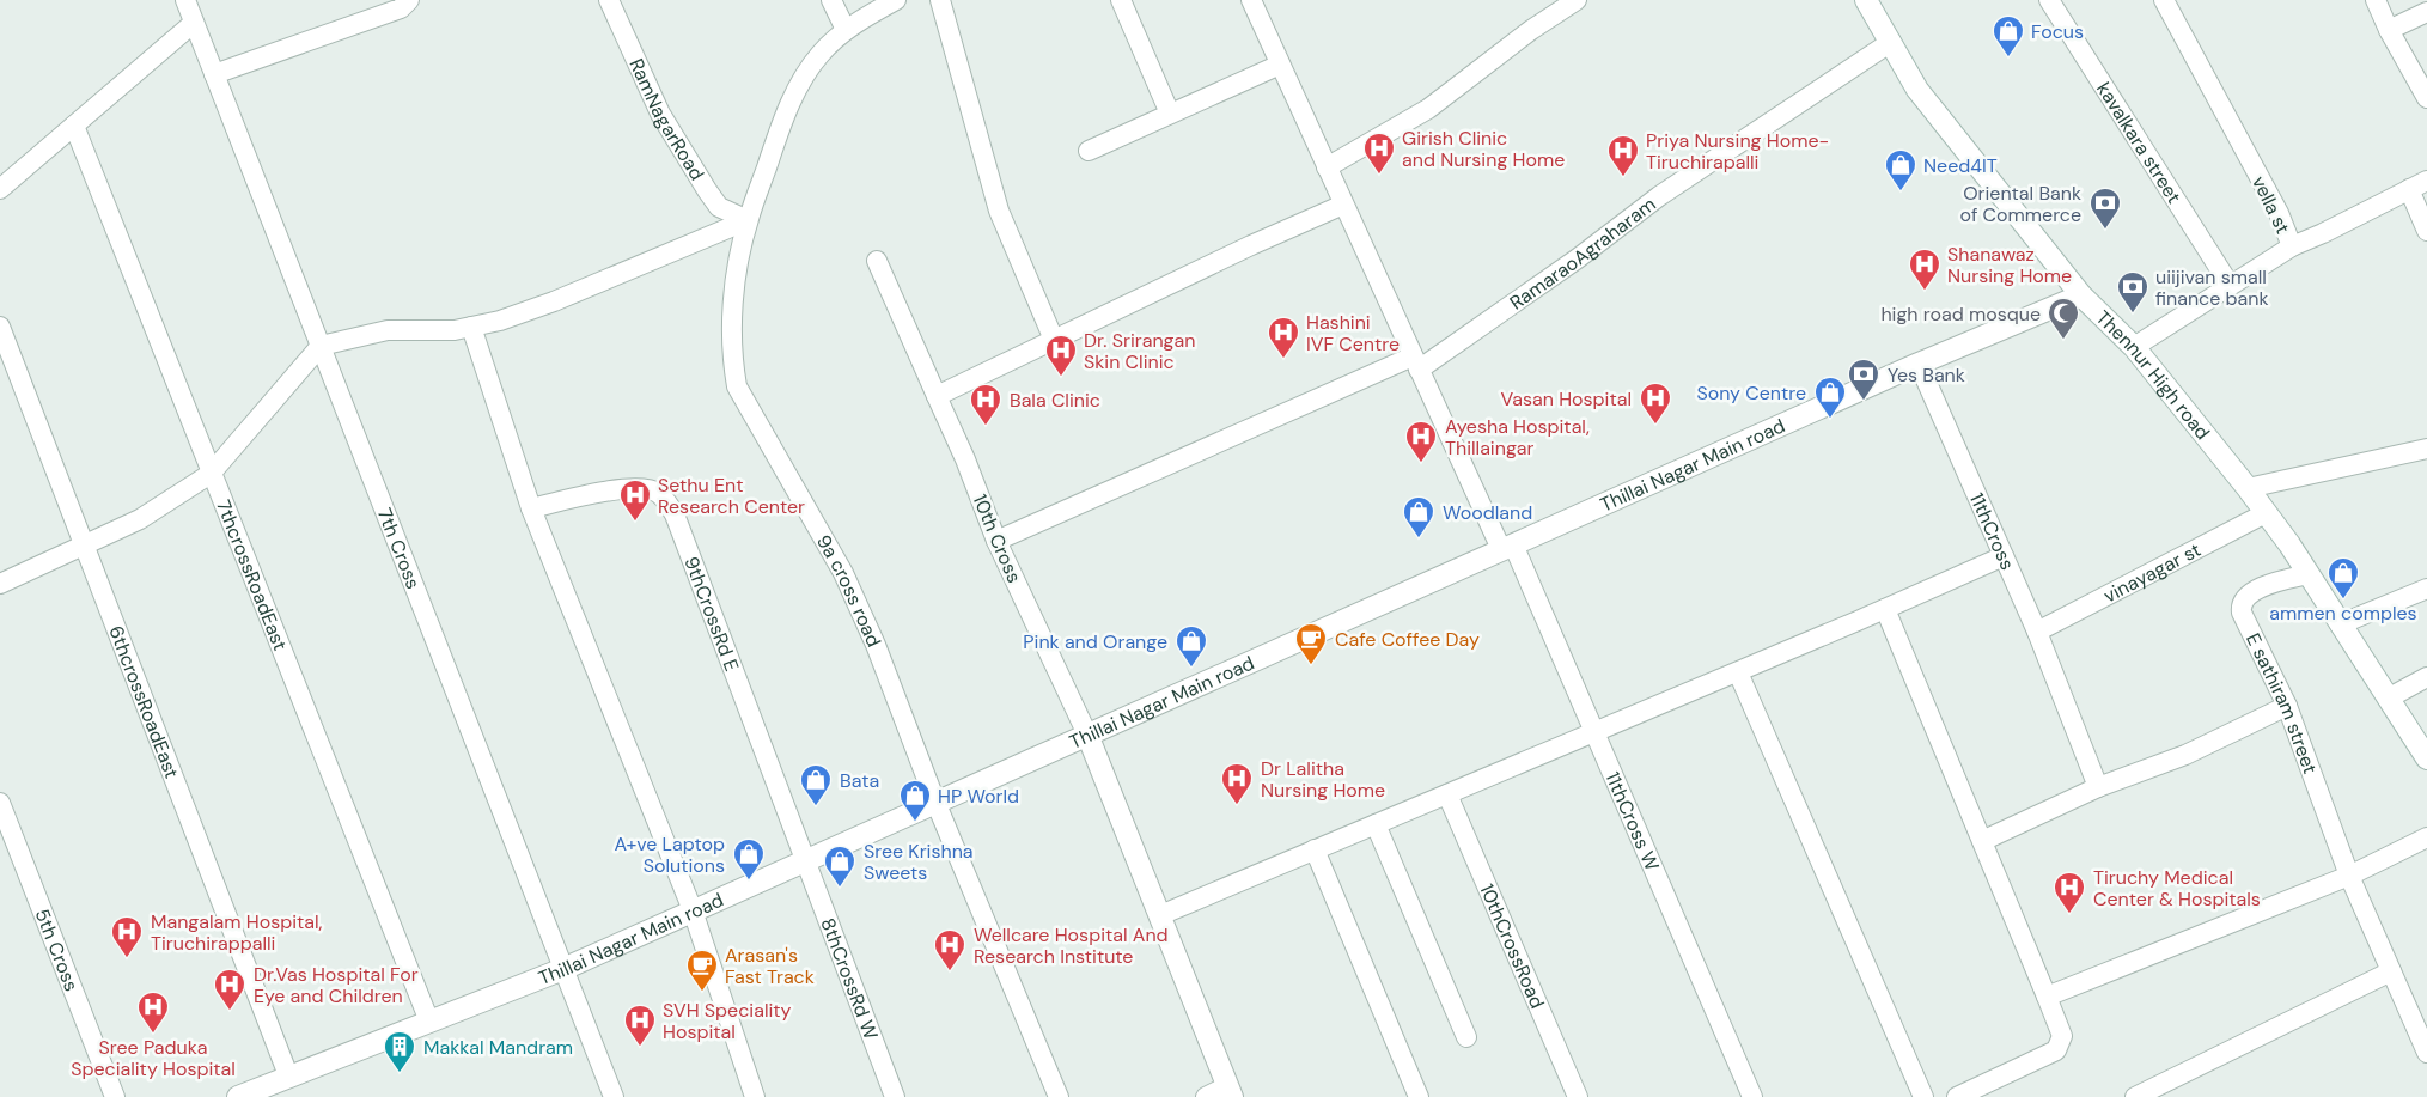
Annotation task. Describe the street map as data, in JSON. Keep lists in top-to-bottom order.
{
  "streets": {
    "street": [
      "RamNagarRoad",
      "kavalkara street",
      "vella st",
      "RamaraoAgraharam",
      "Thennur High road",
      "Thillai Nagar Main road",
      "11thCross",
      "10th Cross",
      "7th Cross",
      "vinayagar st",
      "7thcrossRoadEast",
      "9a cross road",
      "9thCrossRd E",
      "6thcrossRoadEast",
      "E sathiram street",
      "11thCross W",
      "10thCrossRoad",
      "5th Cross",
      "8thCrossRd W"
    ]
  },
  "crossings": [
    ["RamNagarRoad", "9a cross road"],
    ["kavalkara street", "vella st"],
    ["vella st", "Thennur High road"],
    ["RamaraoAgraharam", "Thennur High road"],
    ["RamaraoAgraharam", "10th Cross"],
    ["RamaraoAgraharam", "11thCross W"],
    ["Thennur High road", "Thillai Nagar Main road"],
    ["Thennur High road", "vinayagar st"],
    ["Thennur High road", "E sathiram street"],
    ["Thillai Nagar Main road", "11thCross"],
    ["Thillai Nagar Main road", "10th Cross"],
    ["Thillai Nagar Main road", "7th Cross"],
    ["Thillai Nagar Main road", "7thcrossRoadEast"],
    ["Thillai Nagar Main road", "9a cross road"],
    ["Thillai Nagar Main road", "9thCrossRd E"],
    ["Thillai Nagar Main road", "6thcrossRoadEast"],
    ["Thillai Nagar Main road", "11thCross W"],
    ["Thillai Nagar Main road", "8thCrossRd W"],
    ["11thCross", "vinayagar st"],
    ["9thCrossRd E", "8thCrossRd W"]
  ],
  "places": {
    "shop": [
      "Focus",
      "Need4IT",
      "Sony Centre",
      "Woodland",
      "ammen comples",
      "Pink and Orange",
      "Bata",
      "HP World",
      "A+ve Laptop Solutions",
      "Sree Krishna Sweets"
    ],
    "hospital": [
      "Girish Clinic and Nursing Home",
      "Priya Nursing Home- Tiruchirapalli",
      "Shanawaz Nursing Home",
      "Hashini IVF Centre",
      "Dr. Srirangan Skin Clinic",
      "Vasan Hospital",
      "Bala Clinic",
      "Ayesha Hospital, Thillaingar",
      "Sethu Ent Research Center",
      "Dr Lalitha Nursing Home",
      "Tiruchy Medical Center & Hospitals",
      "Mangalam Hospital, Tiruchirappalli",
      "Wellcare Hospital And Research Institute",
      "Dr.Vas Hospital For Eye and Children",
      "Sree Paduka Speciality Hospital",
      "SVH Speciality Hospital"
    ],
    "bank": ["Oriental Bank of Commerce", "uiijivan small finance bank", "Yes Bank"],
    "mosque": ["high road mosque"],
    "cafe": ["Cafe Coffee Day", "Arasan's Fast Track"],
    "building": ["Makkal Mandram"]
  }
}
